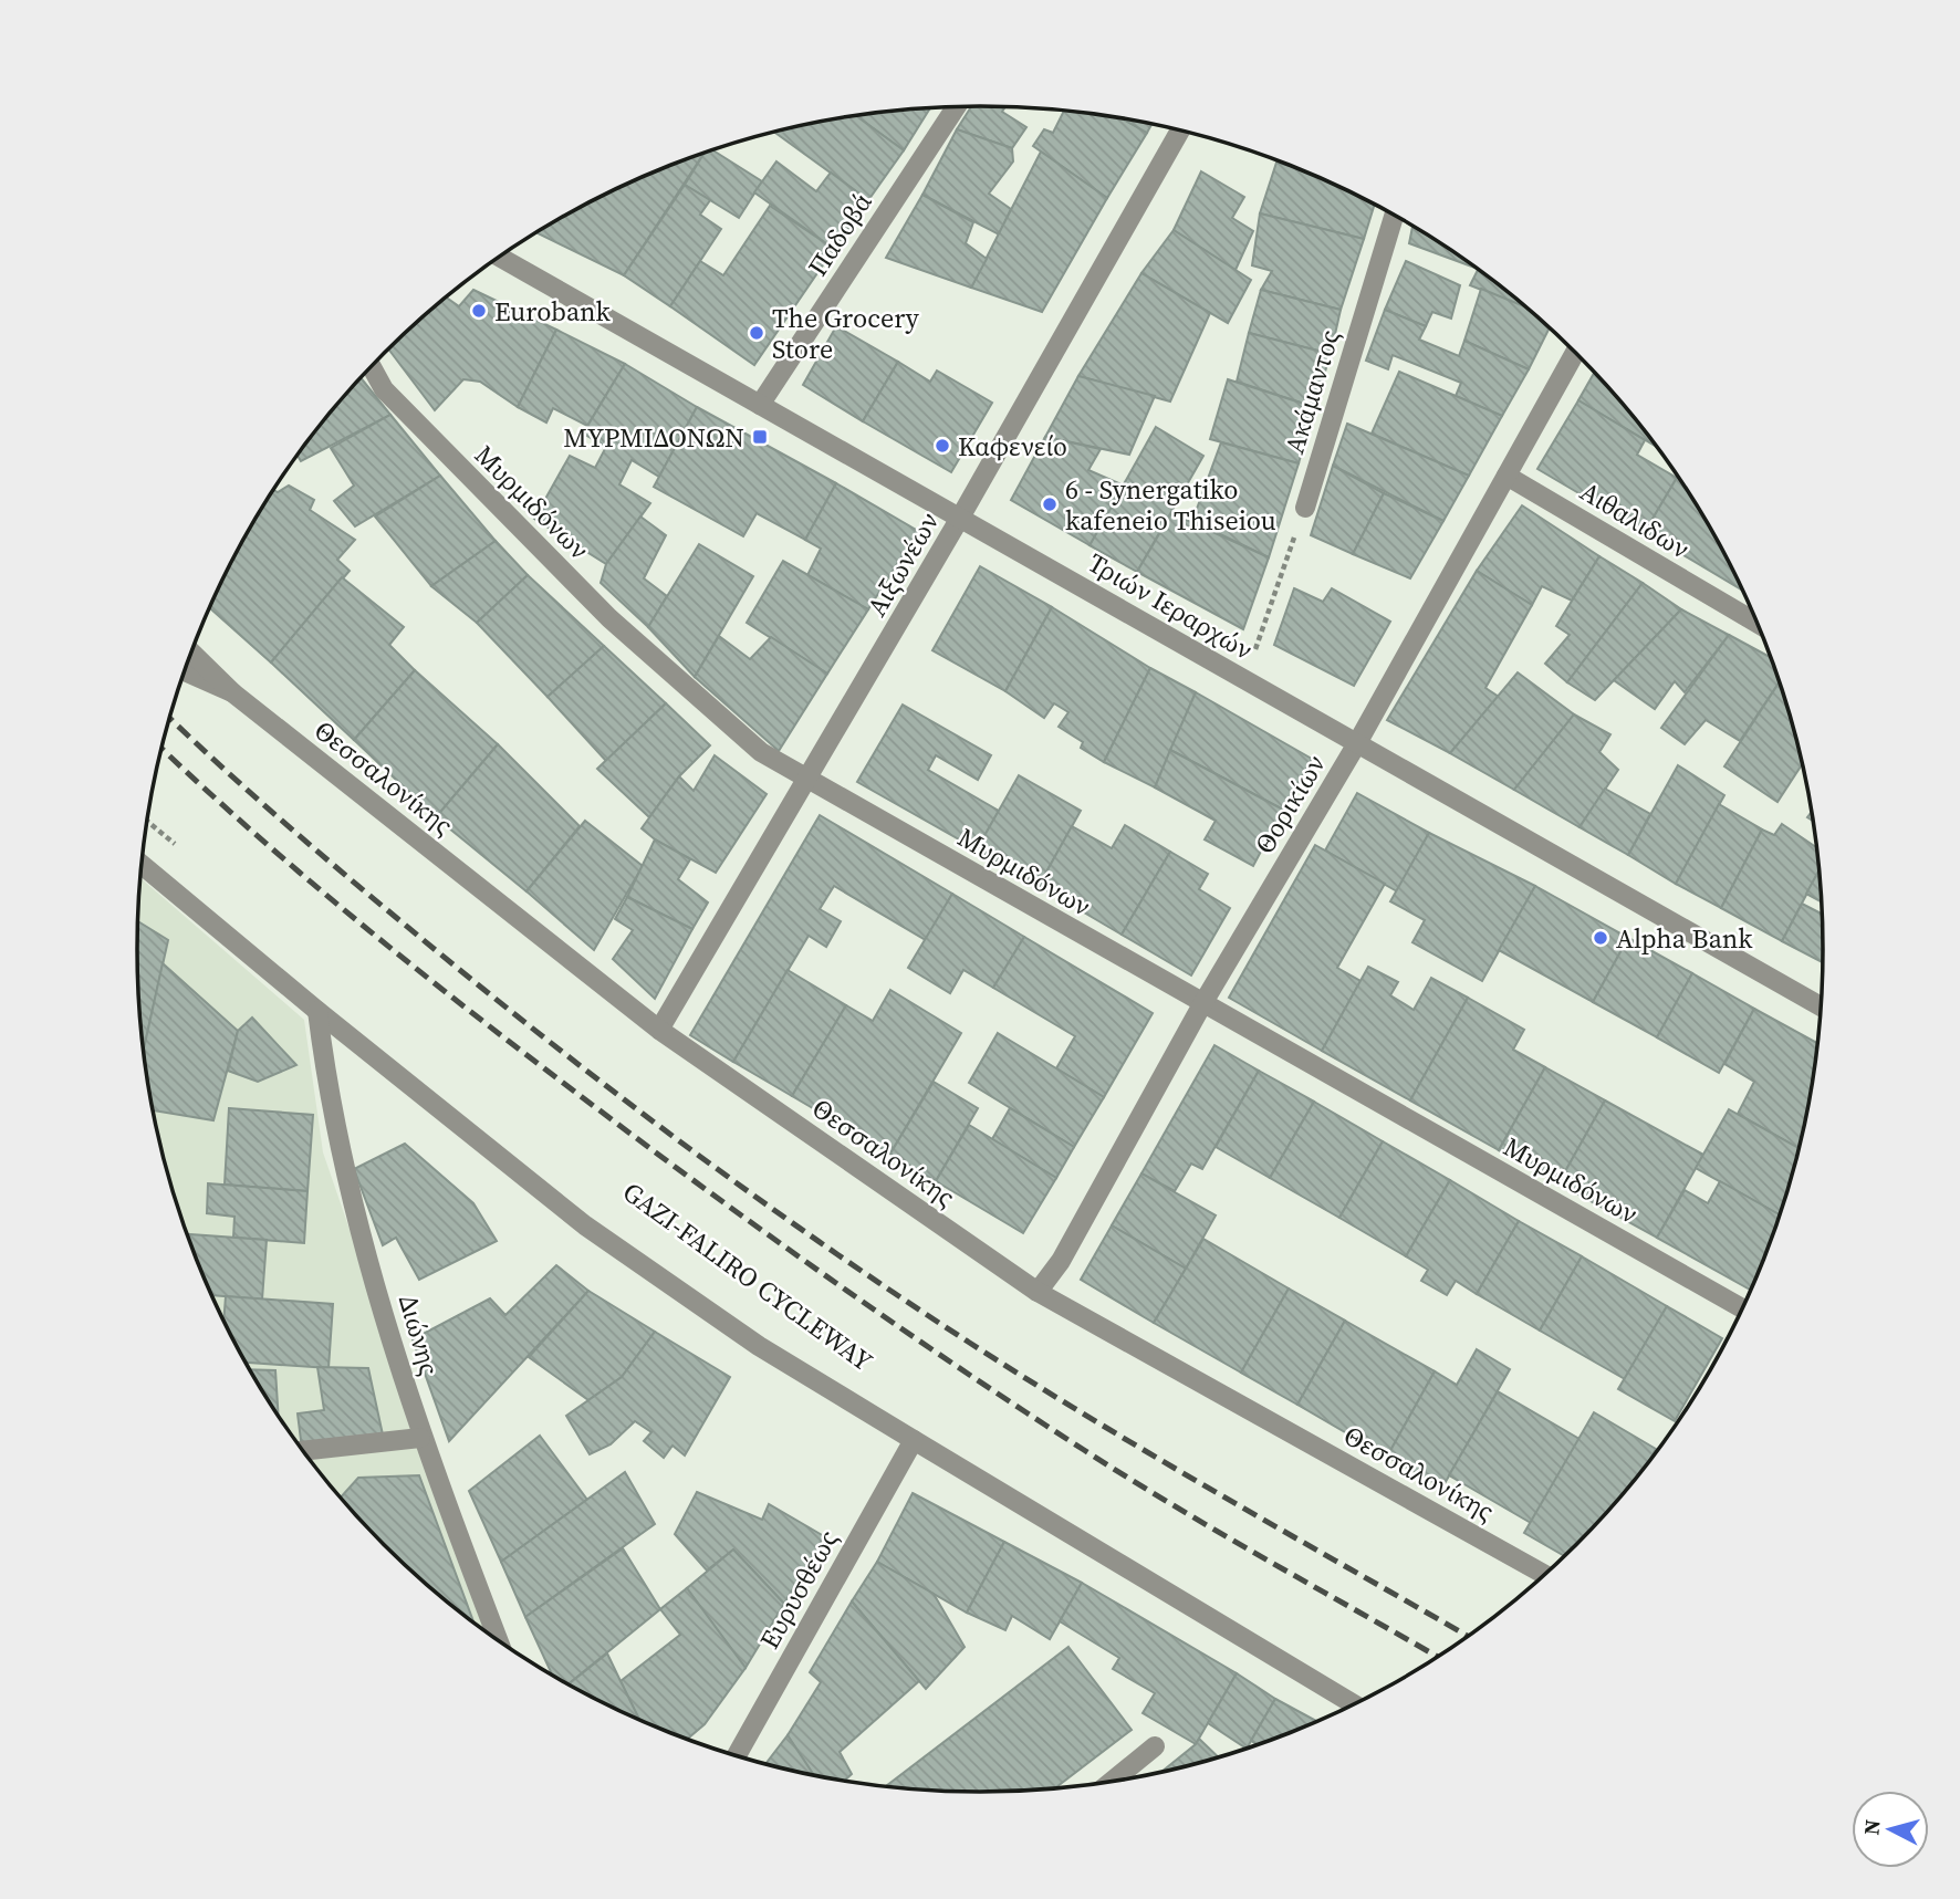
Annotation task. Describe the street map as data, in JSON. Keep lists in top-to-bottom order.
{
  "streets": {
    "street": [
      "Παδοβά",
      "Ακάμαντος",
      "Μυρμιδόνων",
      "Αιθαλιδων",
      "Αιξωνέων",
      "Τριών Ιεραρχών",
      "Θεσσαλονίκης",
      "Θορικίων",
      "Διώνης",
      "Ευρυσθέως"
    ]
  },
  "crossings": [
    ["Παδοβά", "Τριών Ιεραρχών"],
    ["Μυρμιδόνων", "Αιξωνέων"],
    ["Μυρμιδόνων", "Θορικίων"],
    ["Αιθαλιδων", "Θορικίων"],
    ["Αιξωνέων", "Τριών Ιεραρχών"],
    ["Αιξωνέων", "Θεσσαλονίκης"],
    ["Τριών Ιεραρχών", "Θορικίων"],
    ["Θεσσαλονίκης", "Θορικίων"]
  ],
  "places": {
    "other": [
      "Eurobank",
      "The Grocery Store",
      "Καφενείο",
      "6 - Synergatiko kafeneio Thiseiou",
      "Alpha Bank"
    ],
    "transit": ["ΜΥΡΜΙΔΟΝΩΝ"]
  },
  "north": "left"
}
